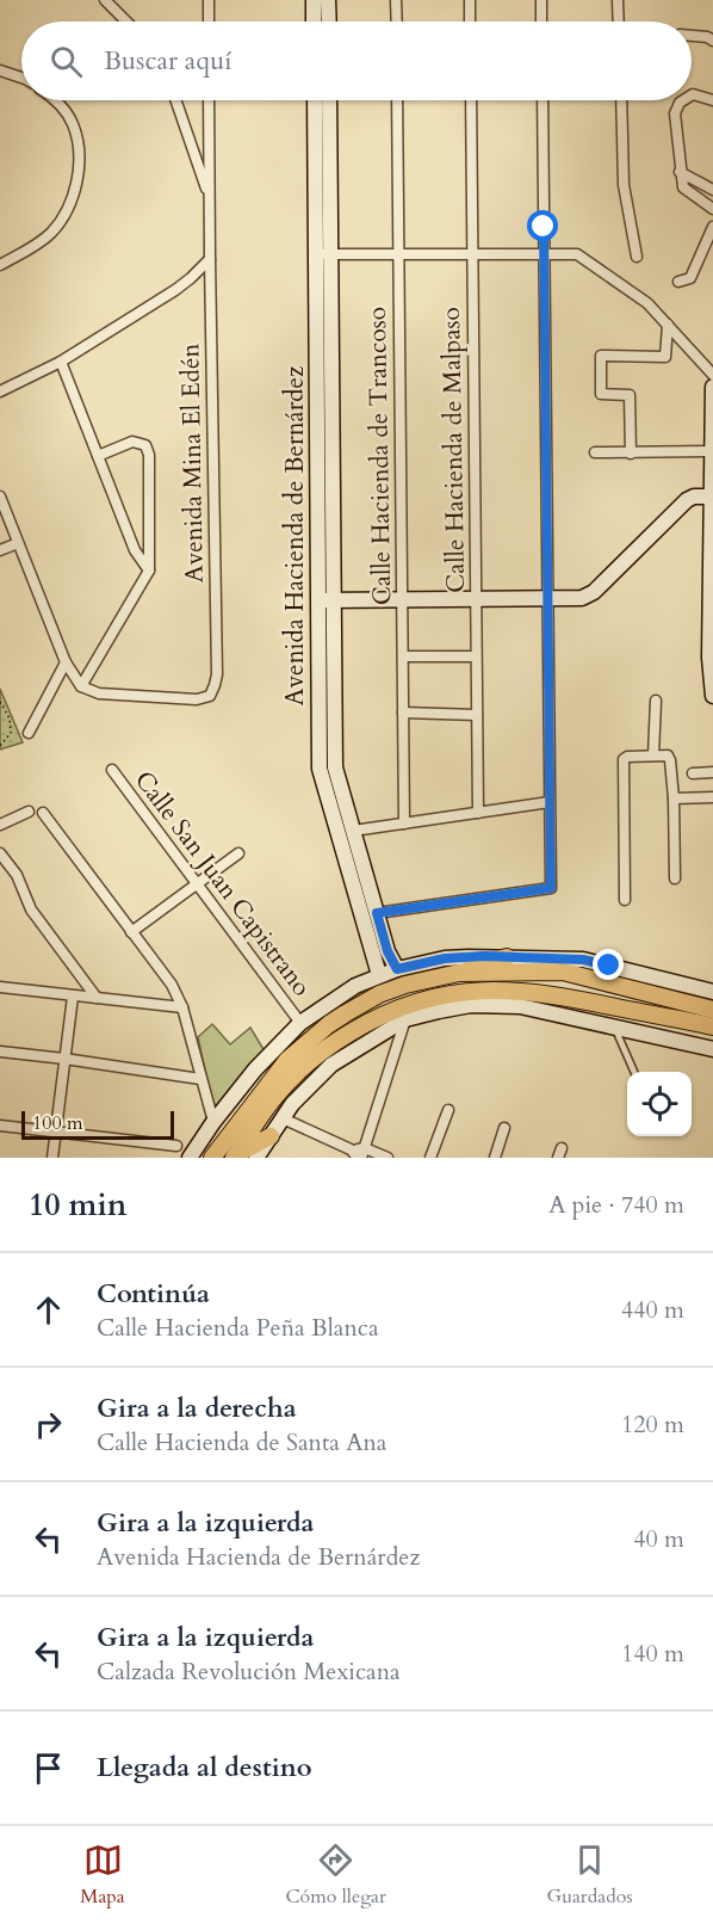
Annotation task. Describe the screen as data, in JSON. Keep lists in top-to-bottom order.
{
  "streets": {
    "street": [
      "Calle Hacienda de Malpaso",
      "Calle Hacienda de Trancoso",
      "Avenida Mina El Edén",
      "Avenida Hacienda de Bernárdez",
      "Calle San Juan Capistrano"
    ]
  },
  "scale_bar": "100 m",
  "page": {
    "search": "Buscar aquí",
    "scale": "100 m",
    "heading": ["10 min", "A pie · 740 m"],
    "list": [
      ["Continúa", "Calle Hacienda Peña Blanca", "440 m"],
      ["Gira a la derecha", "Calle Hacienda de Santa Ana", "120 m"],
      ["Gira a la izquierda", "Avenida Hacienda de Bernárdez", "40 m"],
      ["Gira a la izquierda", "Calzada Revolución Mexicana", "140 m"],
      "Llegada al destino"
    ],
    "nav": ["Mapa", "Cómo llegar", "Guardados"]
  }
}
